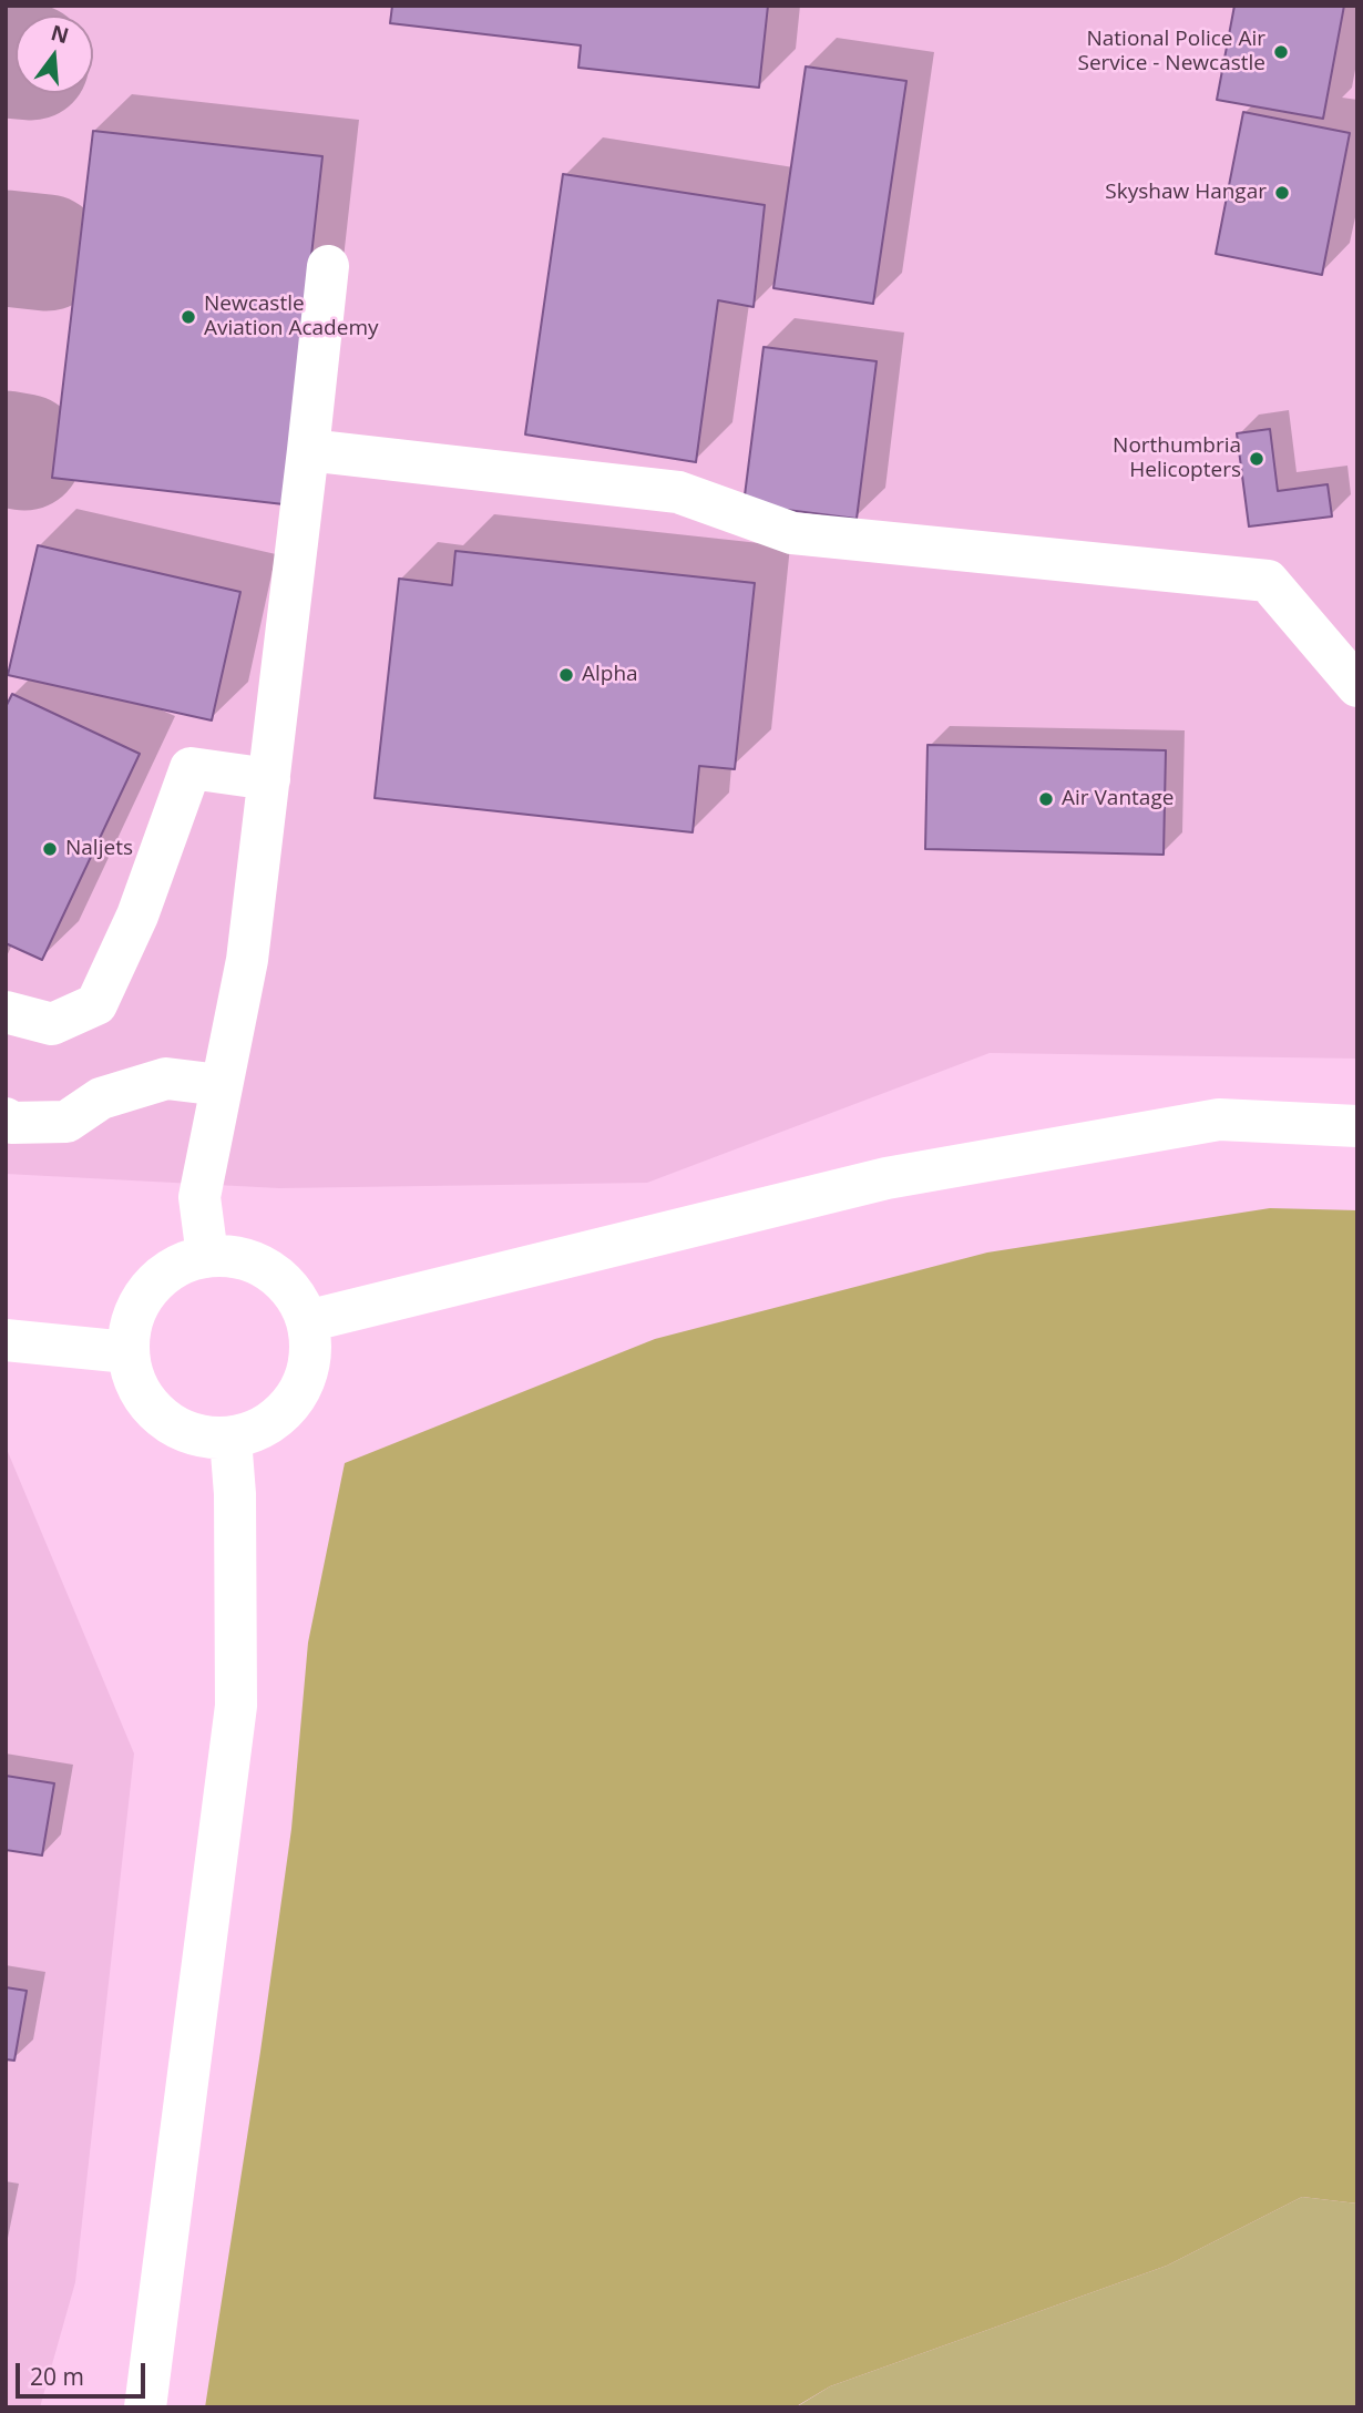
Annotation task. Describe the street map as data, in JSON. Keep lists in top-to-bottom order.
{
  "places": [
    "National Police Air Service - Newcastle",
    "Skyshaw Hangar",
    "Newcastle Aviation Academy",
    "Northumbria Helicopters",
    "Alpha",
    "Air Vantage",
    "Naljets"
  ],
  "scale_bar": "20 m",
  "north": "top"
}
